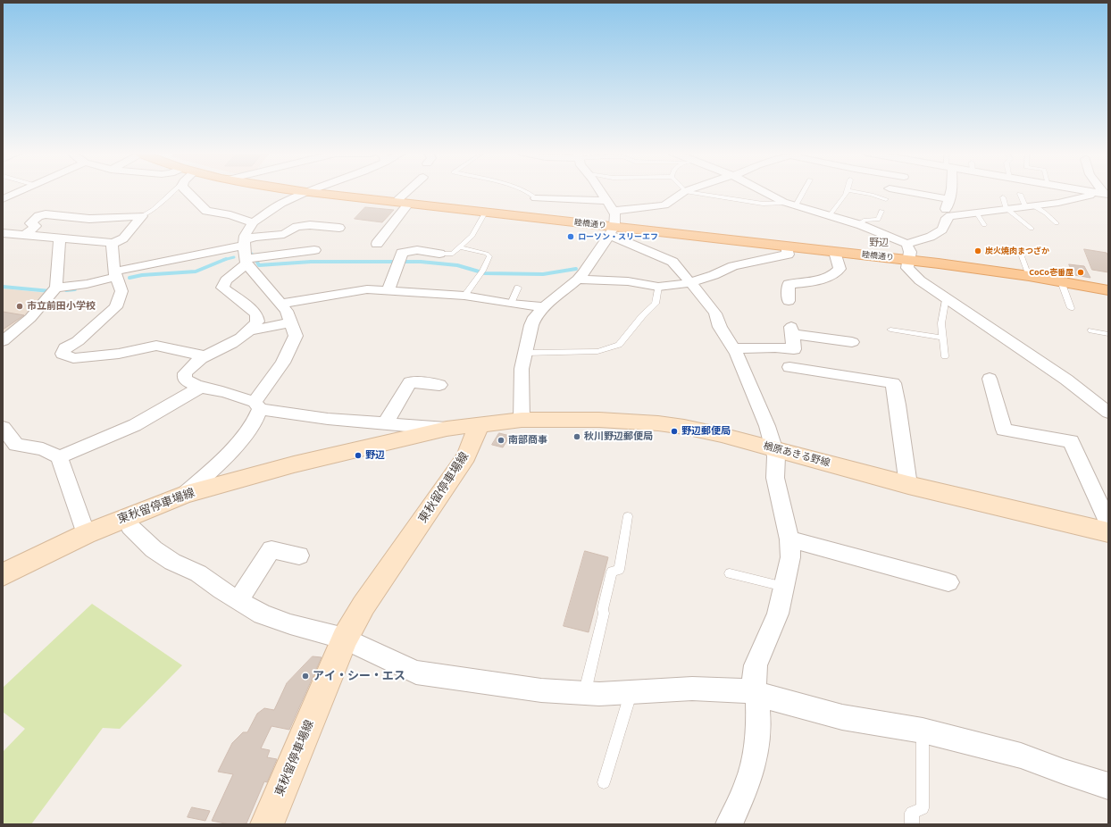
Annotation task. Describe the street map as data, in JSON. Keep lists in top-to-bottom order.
{
  "streets": {
    "main road": ["睦橋通り", "楢原あきる野線", "東秋留停車場線"]
  },
  "crossings": [
    ["楢原あきる野線", "東秋留停車場線"]
  ],
  "districts": ["野辺"],
  "places": [
    "ローソン・スリーエフ",
    "炭火焼肉まつざか",
    "CoCo壱番屋",
    "市立前田小学校",
    "野辺郵便局",
    "秋川野辺郵便局",
    "南部商事",
    "野辺",
    "アイ・シー・エス"
  ]
}
